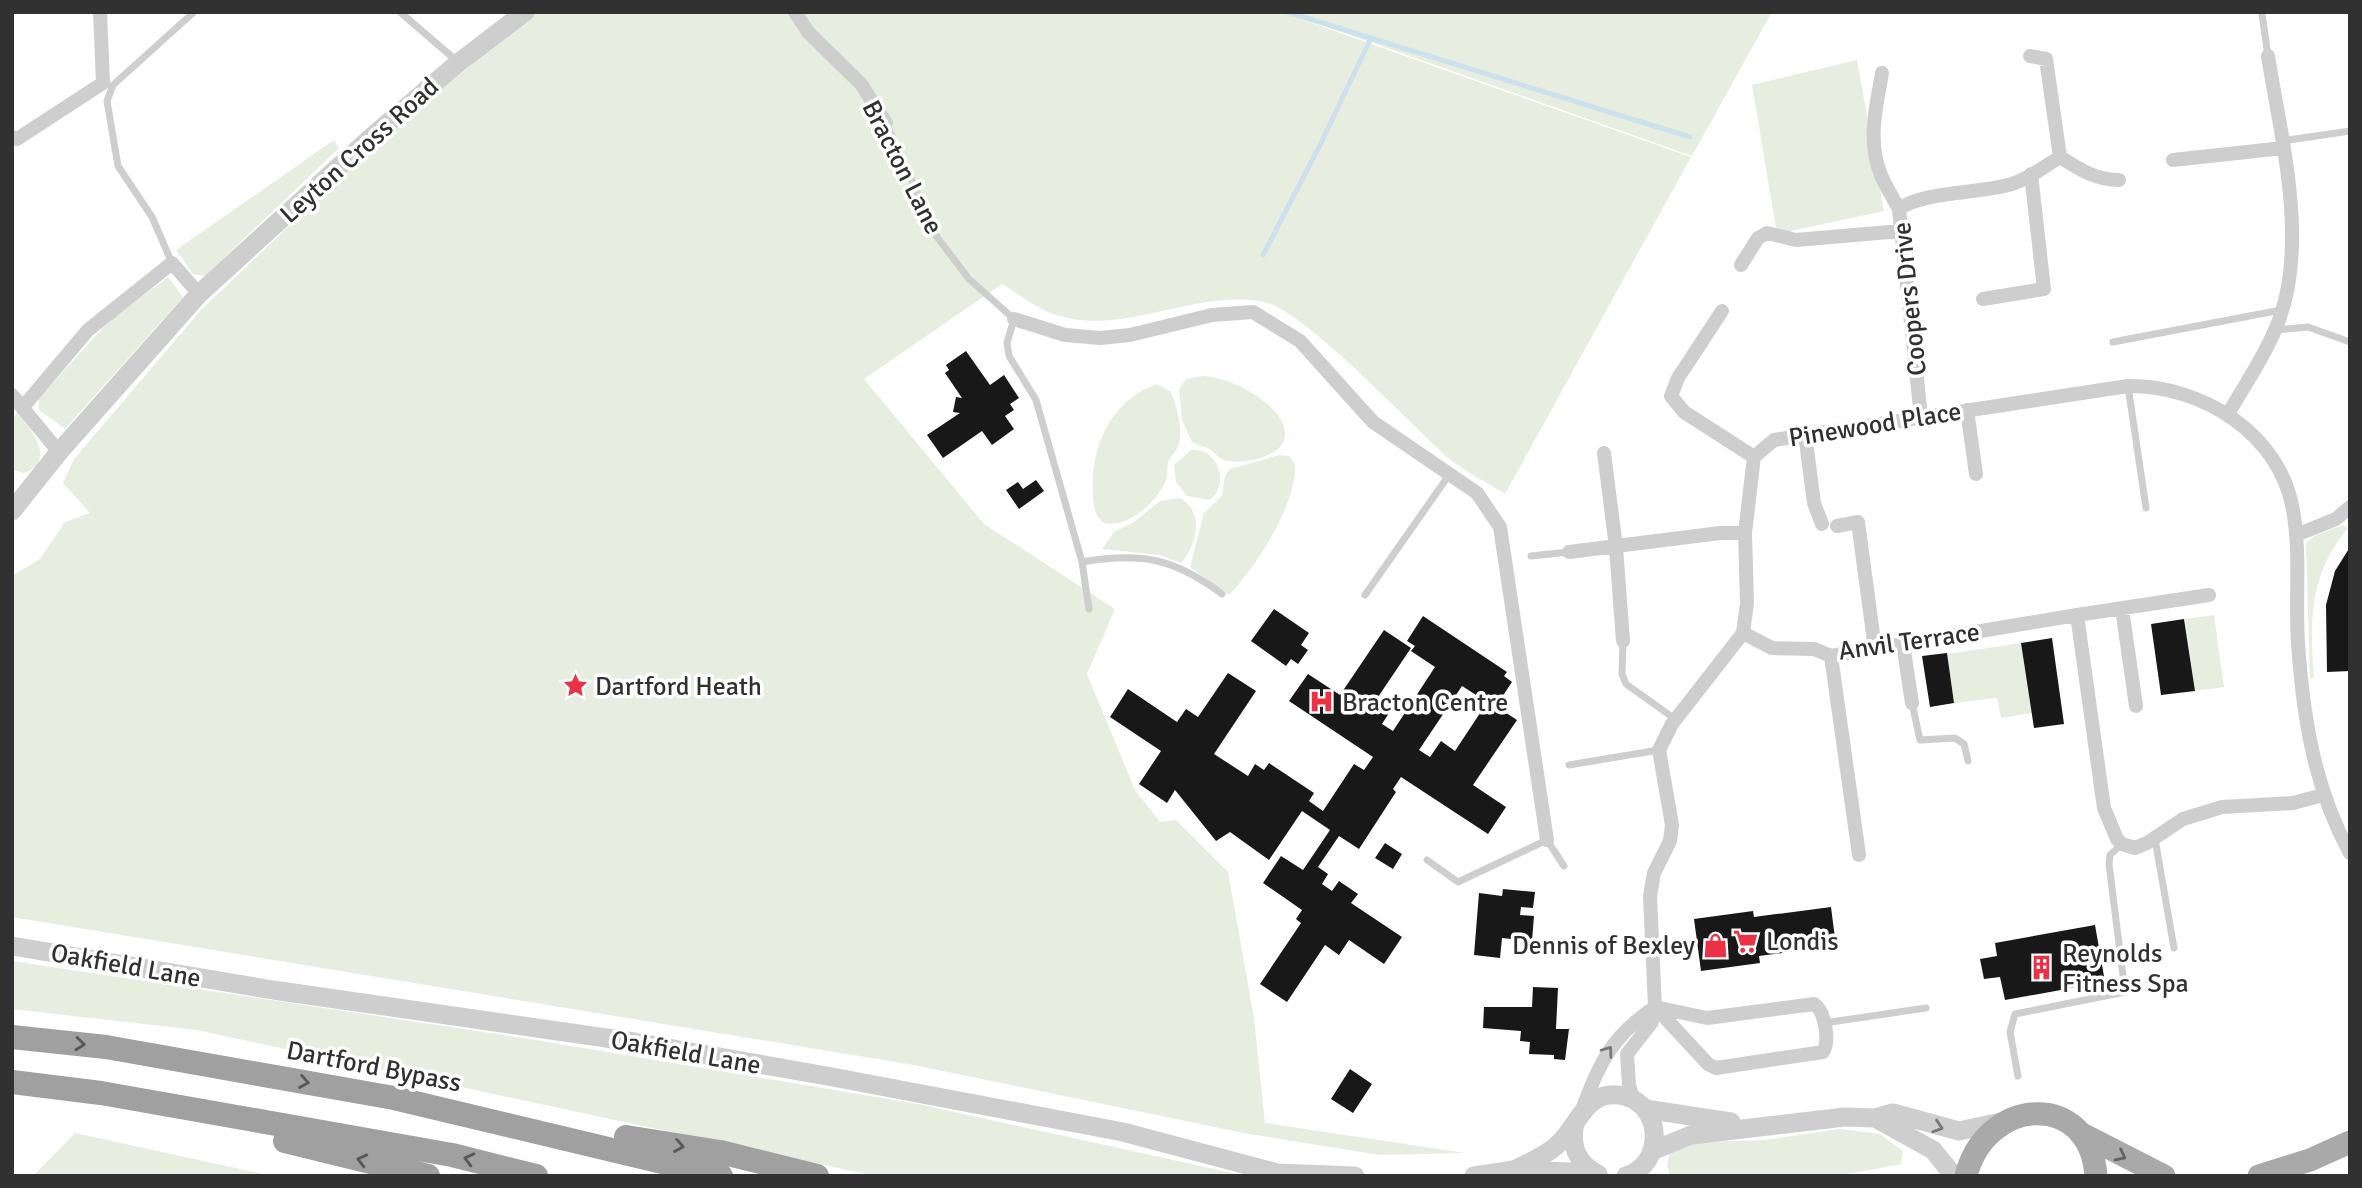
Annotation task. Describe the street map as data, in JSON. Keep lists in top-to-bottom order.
{
  "streets": {
    "highway": ["Dartford Bypass"],
    "street": [
      "Leyton Cross Road",
      "Bracton Lane",
      "Coopers Drive",
      "Pinewood Place",
      "Anvil Terrace",
      "Oakfield Lane"
    ]
  },
  "crossings": [
    ["Coopers Drive", "Pinewood Place"],
    ["Pinewood Place", "Anvil Terrace"]
  ],
  "places": {
    "place": ["Dartford Heath"],
    "hospital": ["Bracton Centre"],
    "supermarket": ["Londis"],
    "shop": ["Dennis of Bexley"],
    "building": ["Reynolds Fitness Spa"]
  }
}
